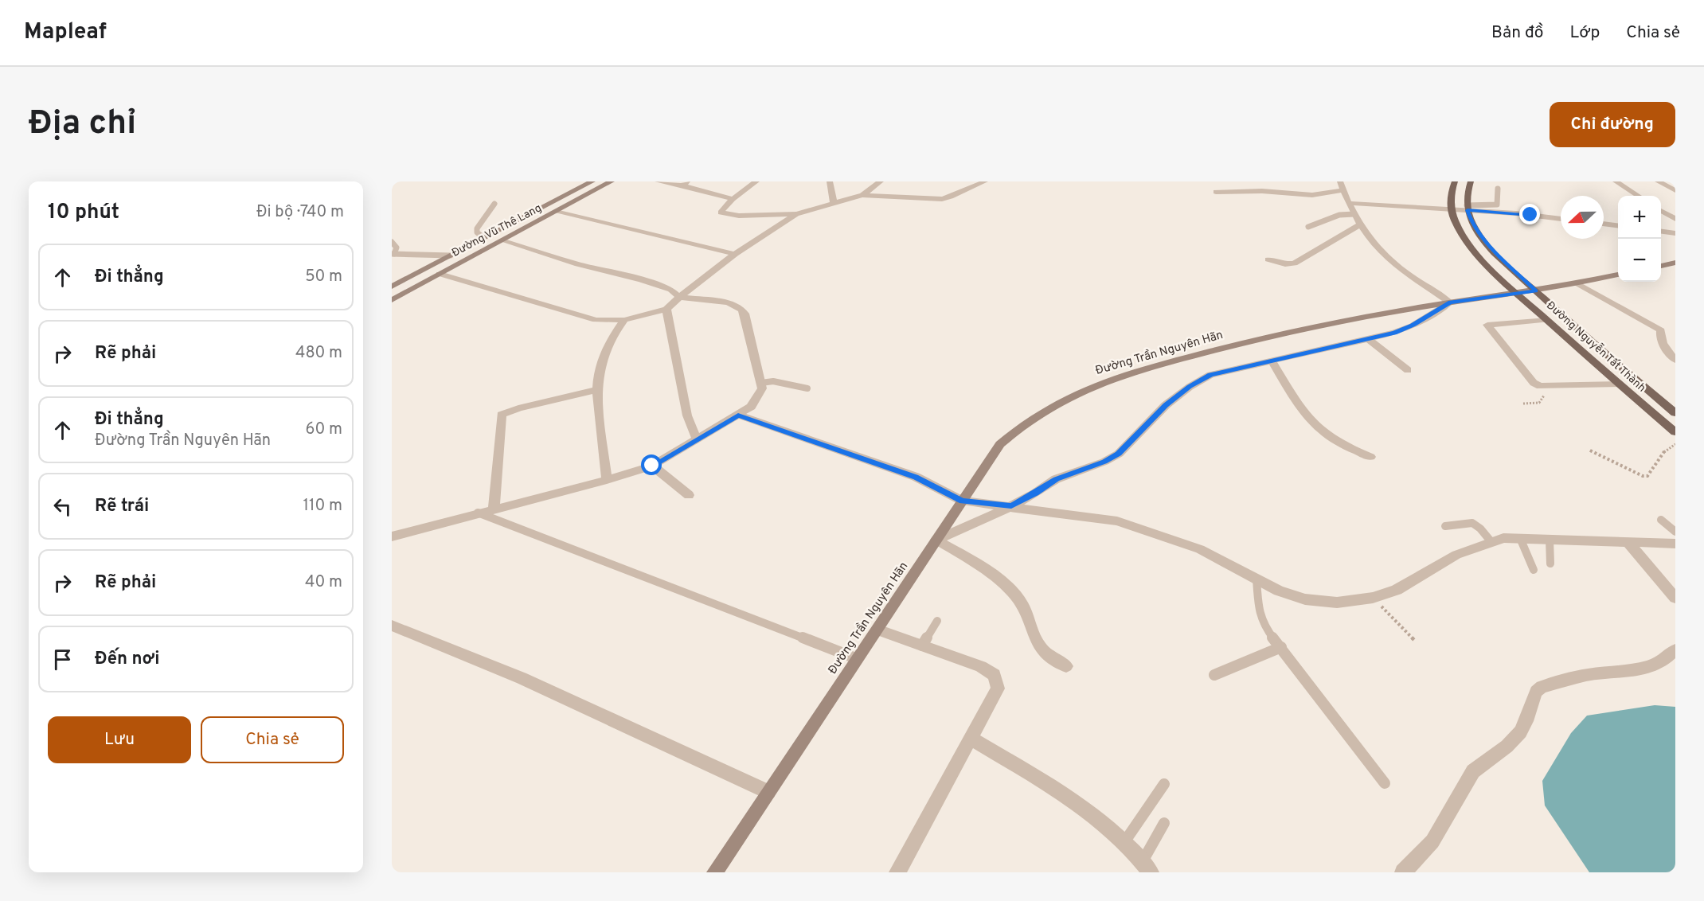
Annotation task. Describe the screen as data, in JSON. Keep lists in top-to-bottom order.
{
  "streets": {
    "main road": ["Đường Nguyễn Tất Thành"],
    "street": ["Đường Vũ Thê Lang", "Đường Trần Nguyên Hãn"]
  },
  "crossings": [
    ["Đường Nguyễn Tất Thành", "Đường Trần Nguyên Hãn"]
  ],
  "north": "left",
  "page": {
    "header": "Mapleaf",
    "nav": ["Bản đồ", "Lớp", "Chia sẻ"],
    "buttons": [
      "Chỉ đường",
      ["Lưu", "Chia sẻ"]
    ],
    "title": "Địa chỉ",
    "heading": ["10 phút", "Đi bộ · 740 m"],
    "map_buttons": ["+", "−"],
    "list": [
      ["Đi thẳng", "50 m"],
      ["Rẽ phải", "480 m"],
      ["Đi thẳng", "Đường Trần Nguyên Hãn", "60 m"],
      ["Rẽ trái", "110 m"],
      ["Rẽ phải", "40 m"],
      "Đến nơi"
    ]
  }
}
